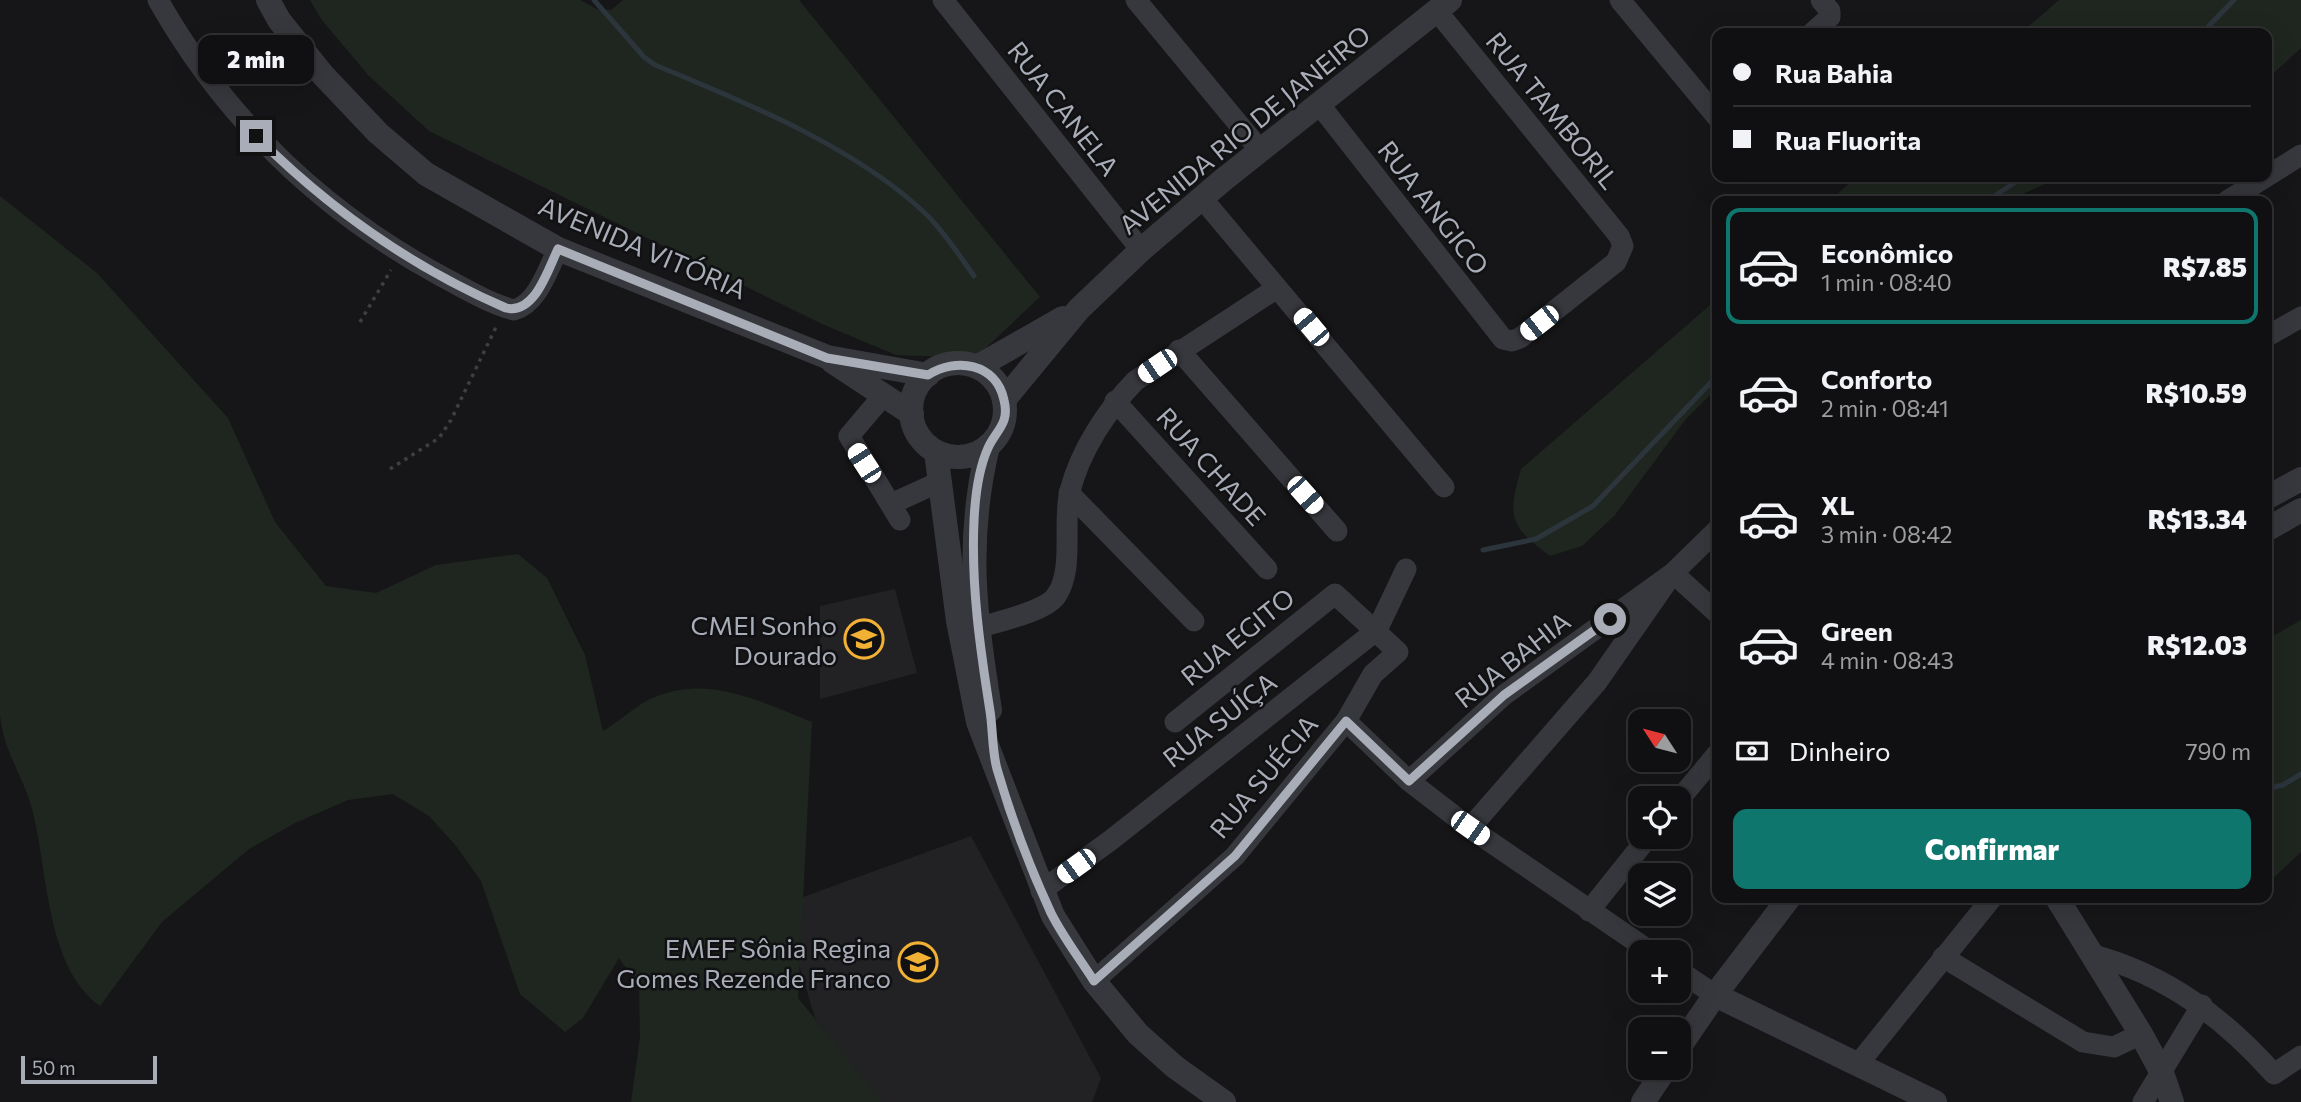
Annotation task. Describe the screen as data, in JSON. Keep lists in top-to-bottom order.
{
  "streets": {
    "street": [
      "RUA CANELA",
      "RUA TAMBORIL",
      "AVENIDA RIO DE JANEIRO",
      "RUA ANGICO",
      "AVENIDA VITÓRIA",
      "RUA CHADE",
      "RUA EGITO",
      "RUA BAHIA",
      "RUA SUÍÇA",
      "RUA SUÉCIA"
    ]
  },
  "crossings": [
    ["RUA CANELA", "AVENIDA RIO DE JANEIRO"],
    ["RUA TAMBORIL", "AVENIDA RIO DE JANEIRO"],
    ["RUA TAMBORIL", "RUA ANGICO"],
    ["AVENIDA RIO DE JANEIRO", "RUA ANGICO"],
    ["AVENIDA RIO DE JANEIRO", "AVENIDA VITÓRIA"],
    ["RUA EGITO", "RUA SUÉCIA"],
    ["RUA SUÍÇA", "RUA SUÉCIA"]
  ],
  "places": {
    "school or university": ["CMEI Sonho Dourado", "EMEF Sônia Regina Gomes Rezende Franco"]
  },
  "scale_bar": "50 m",
  "north": "top left",
  "page": {
    "banner": ["Rua Bahia", "Rua Fluorita"],
    "bubble": "2 min",
    "list": [
      {
        "name": "Econômico",
        "note": "1 min · 08:40",
        "value": "R$7.85"
      },
      {
        "name": "Conforto",
        "note": "2 min · 08:41",
        "value": "R$10.59"
      },
      {
        "name": "XL",
        "note": "3 min · 08:42",
        "value": "R$13.34"
      },
      {
        "name": "Green",
        "note": "4 min · 08:43",
        "value": "R$12.03"
      }
    ],
    "map_buttons": ["+", "−"],
    "pay": ["Dinheiro", "790 m"],
    "buttons": "Confirmar",
    "scale": "50 m"
  }
}
